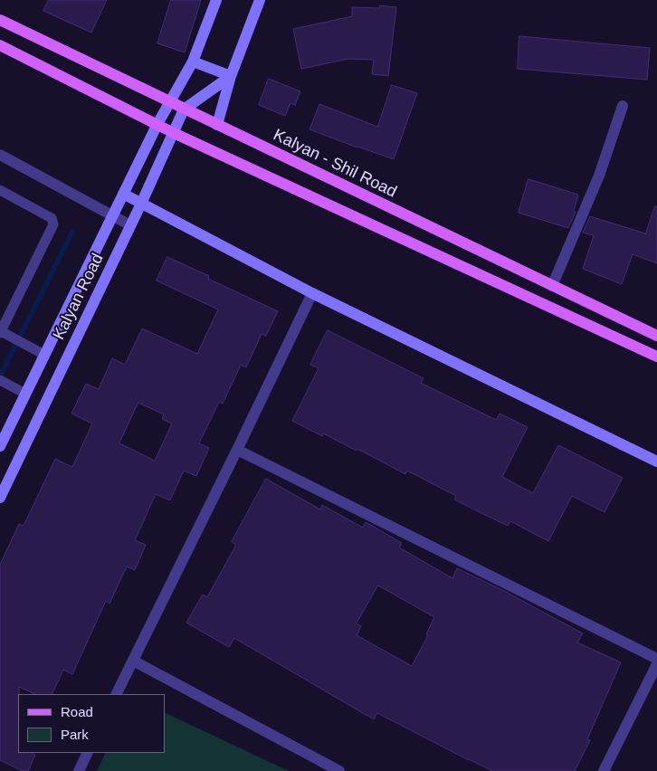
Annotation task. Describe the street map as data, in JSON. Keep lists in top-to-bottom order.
{
  "streets": {
    "main road": ["Kalyan - Shil Road"],
    "street": ["Kalyan Road"]
  },
  "crossings": [
    ["Kalyan - Shil Road", "Kalyan Road"]
  ],
  "legend": ["Road", "Park"]
}
